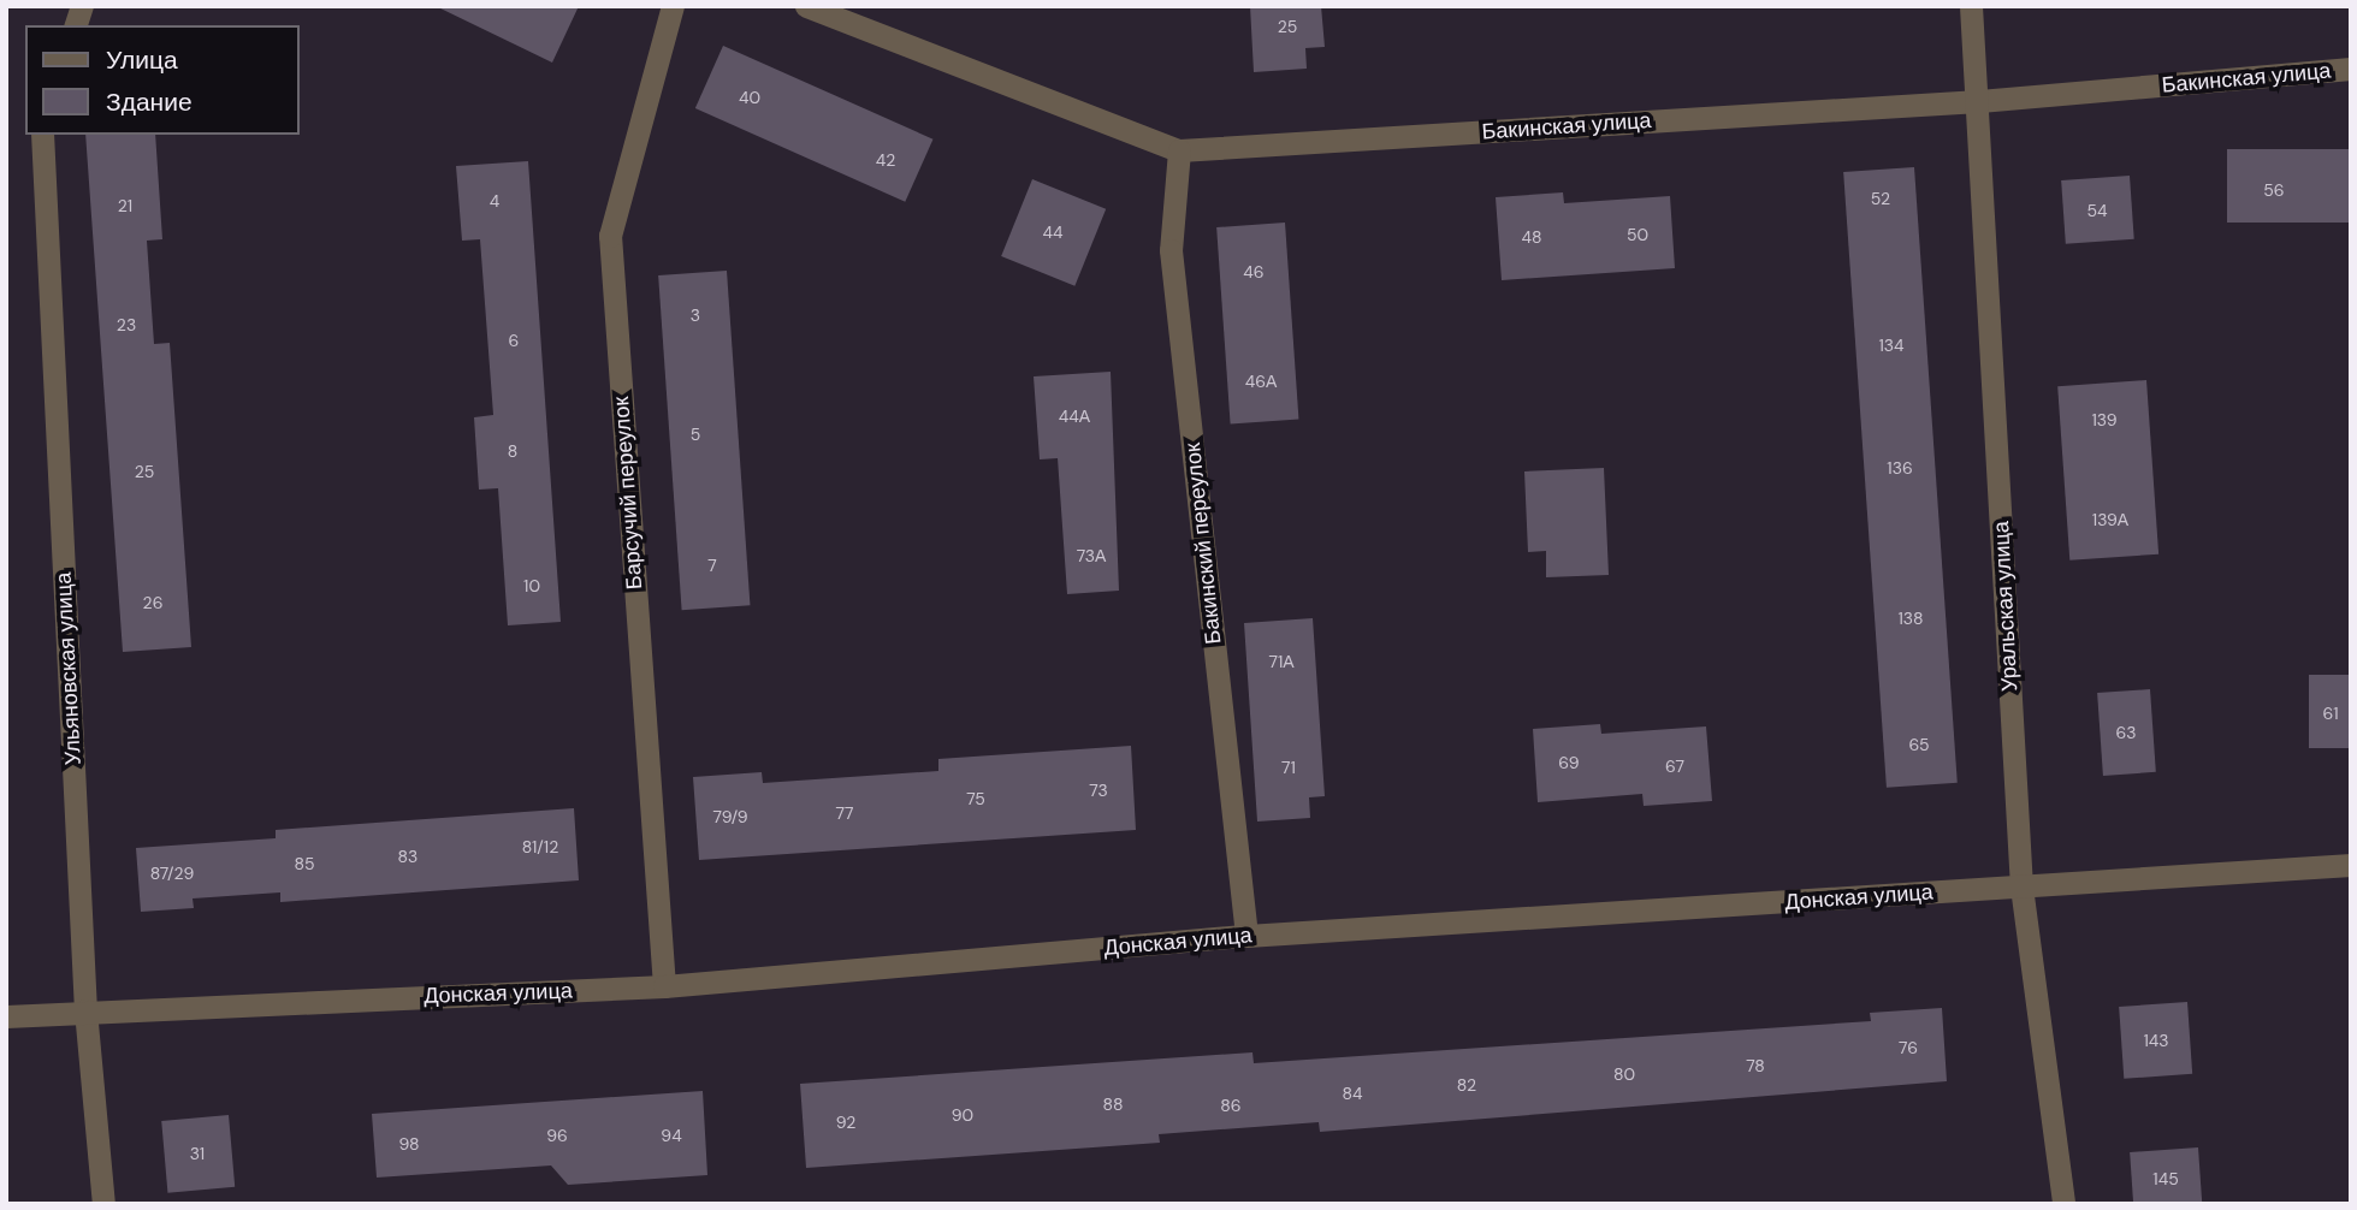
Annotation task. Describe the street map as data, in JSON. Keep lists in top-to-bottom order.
{
  "streets": {
    "street": [
      "Бакинская улица",
      "Барсучий переулок",
      "Бакинский переулок",
      "Уральская улица",
      "Ульяновская улица",
      "Донская улица"
    ]
  },
  "crossings": [
    ["Бакинская улица", "Бакинский переулок"],
    ["Бакинская улица", "Уральская улица"],
    ["Барсучий переулок", "Донская улица"],
    ["Бакинский переулок", "Донская улица"],
    ["Уральская улица", "Донская улица"],
    ["Ульяновская улица", "Донская улица"]
  ],
  "house_numbers": [
    "25",
    "40",
    "42",
    "56",
    "52",
    "4",
    "21",
    "54",
    "44",
    "50",
    "48",
    "46",
    "3",
    "23",
    "6",
    "134",
    "46А",
    "44А",
    "139",
    "5",
    "8",
    "136",
    "25",
    "139А",
    "73А",
    "7",
    "10",
    "26",
    "138",
    "71А",
    "61",
    "63",
    "65",
    "69",
    "67",
    "71",
    "73",
    "75",
    "77",
    "79/9",
    "81/12",
    "83",
    "85",
    "87/29",
    "143",
    "76",
    "78",
    "80",
    "82",
    "84",
    "88",
    "86",
    "90",
    "92",
    "96",
    "94",
    "98",
    "31",
    "145"
  ],
  "legend": ["Улица", "Здание"]
}
